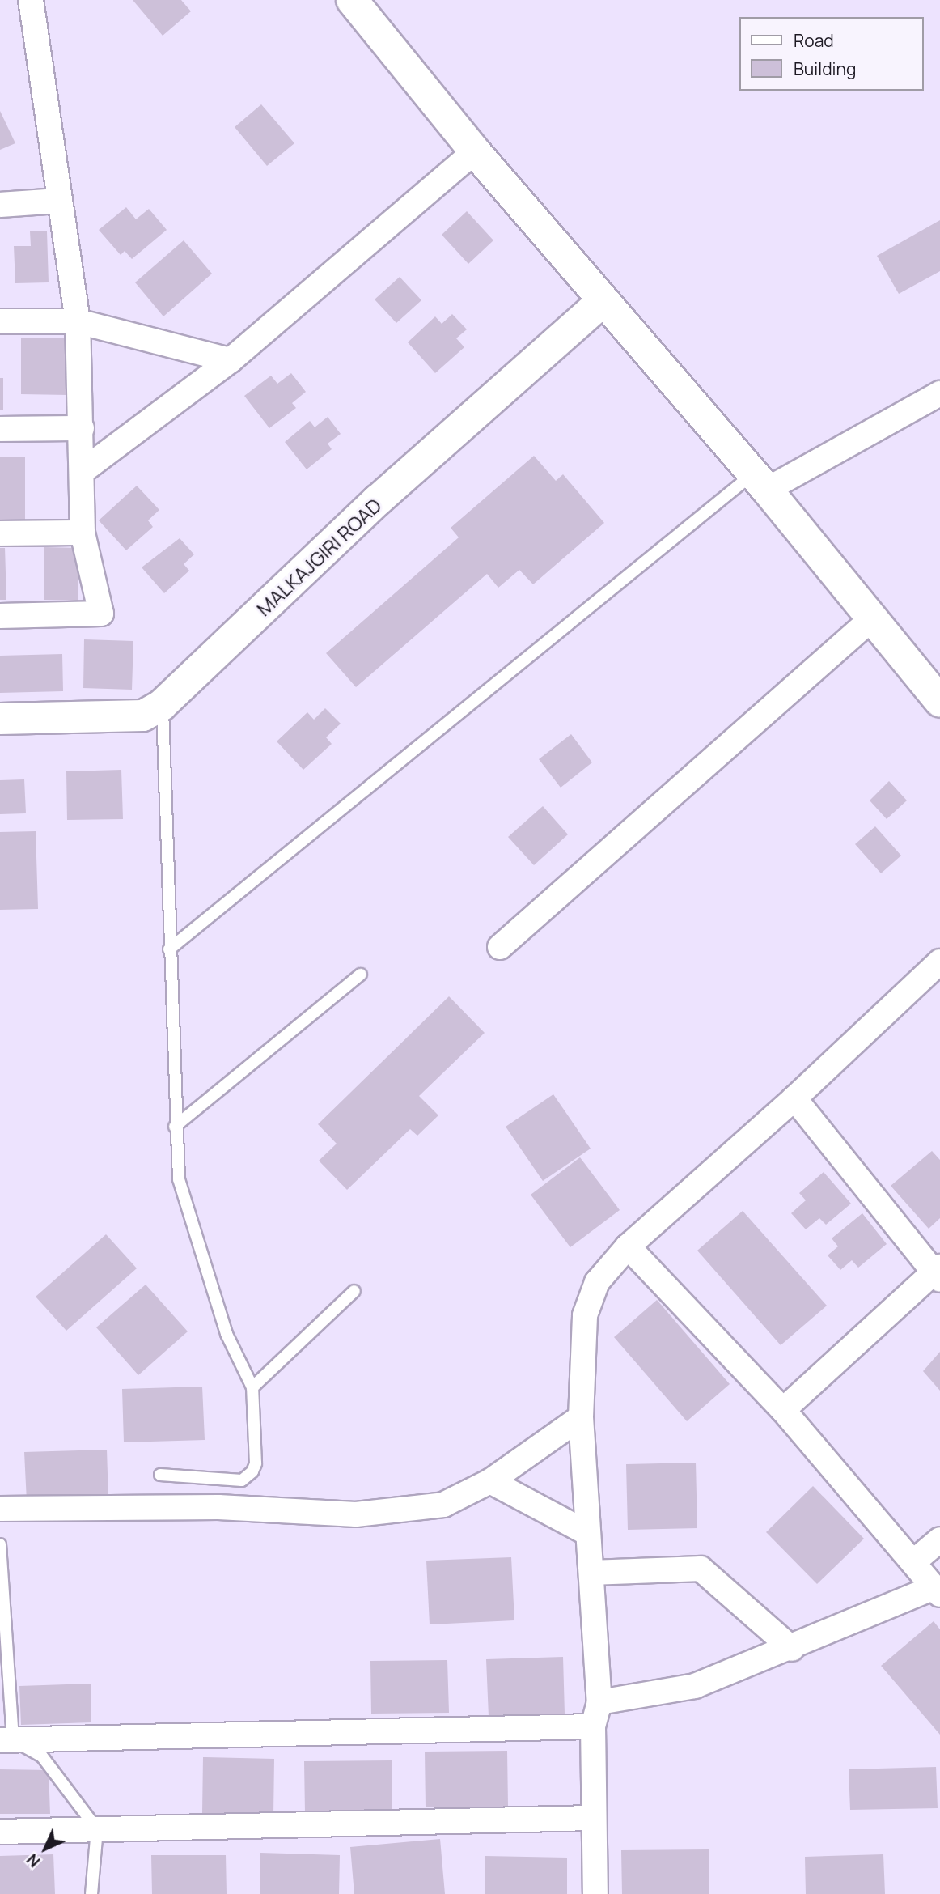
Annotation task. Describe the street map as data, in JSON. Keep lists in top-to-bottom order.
{
  "streets": {
    "main road": ["MALKAJGIRI ROAD"]
  },
  "legend": ["Road", "Building"],
  "north": "bottom left"
}
